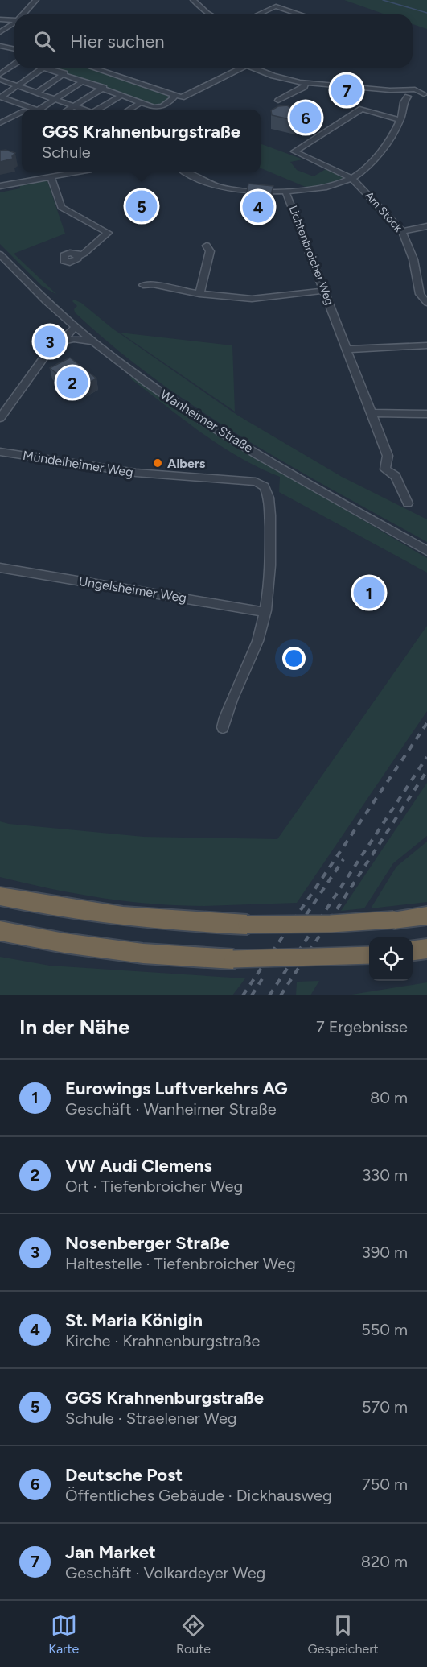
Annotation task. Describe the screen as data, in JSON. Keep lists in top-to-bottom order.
{
  "streets": {
    "street": [
      "Am Stock",
      "Lichtenbroicher Weg",
      "Wanheimer Straße",
      "Mündelheimer Weg",
      "Ungelsheimer Weg"
    ]
  },
  "crossings": [
    ["Am Stock", "Lichtenbroicher Weg"],
    ["Mündelheimer Weg", "Ungelsheimer Weg"]
  ],
  "places": ["Albers"],
  "page": {
    "search": "Hier suchen",
    "pins": [
      "7",
      "6",
      "5",
      "4",
      "3",
      "2",
      "1"
    ],
    "popup": ["GGS Krahnenburgstraße", "Schule"],
    "heading": ["In der Nähe", "7 Ergebnisse"],
    "list": [
      {
        "mark": "1",
        "name": "Eurowings Luftverkehrs AG",
        "note": "Geschäft · Wanheimer Straße",
        "value": "80 m"
      },
      {
        "mark": "2",
        "name": "VW Audi Clemens",
        "note": "Ort · Tiefenbroicher Weg",
        "value": "330 m"
      },
      {
        "mark": "3",
        "name": "Nosenberger Straße",
        "note": "Haltestelle · Tiefenbroicher Weg",
        "value": "390 m"
      },
      {
        "mark": "4",
        "name": "St. Maria Königin",
        "note": "Kirche · Krahnenburgstraße",
        "value": "550 m"
      },
      {
        "mark": "5",
        "name": "GGS Krahnenburgstraße",
        "note": "Schule · Straelener Weg",
        "value": "570 m"
      },
      {
        "mark": "6",
        "name": "Deutsche Post",
        "note": "Öffentliches Gebäude · Dickhausweg",
        "value": "750 m"
      },
      {
        "mark": "7",
        "name": "Jan Market",
        "note": "Geschäft · Volkardeyer Weg",
        "value": "820 m"
      }
    ],
    "nav": ["Karte", "Route", "Gespeichert"]
  }
}
